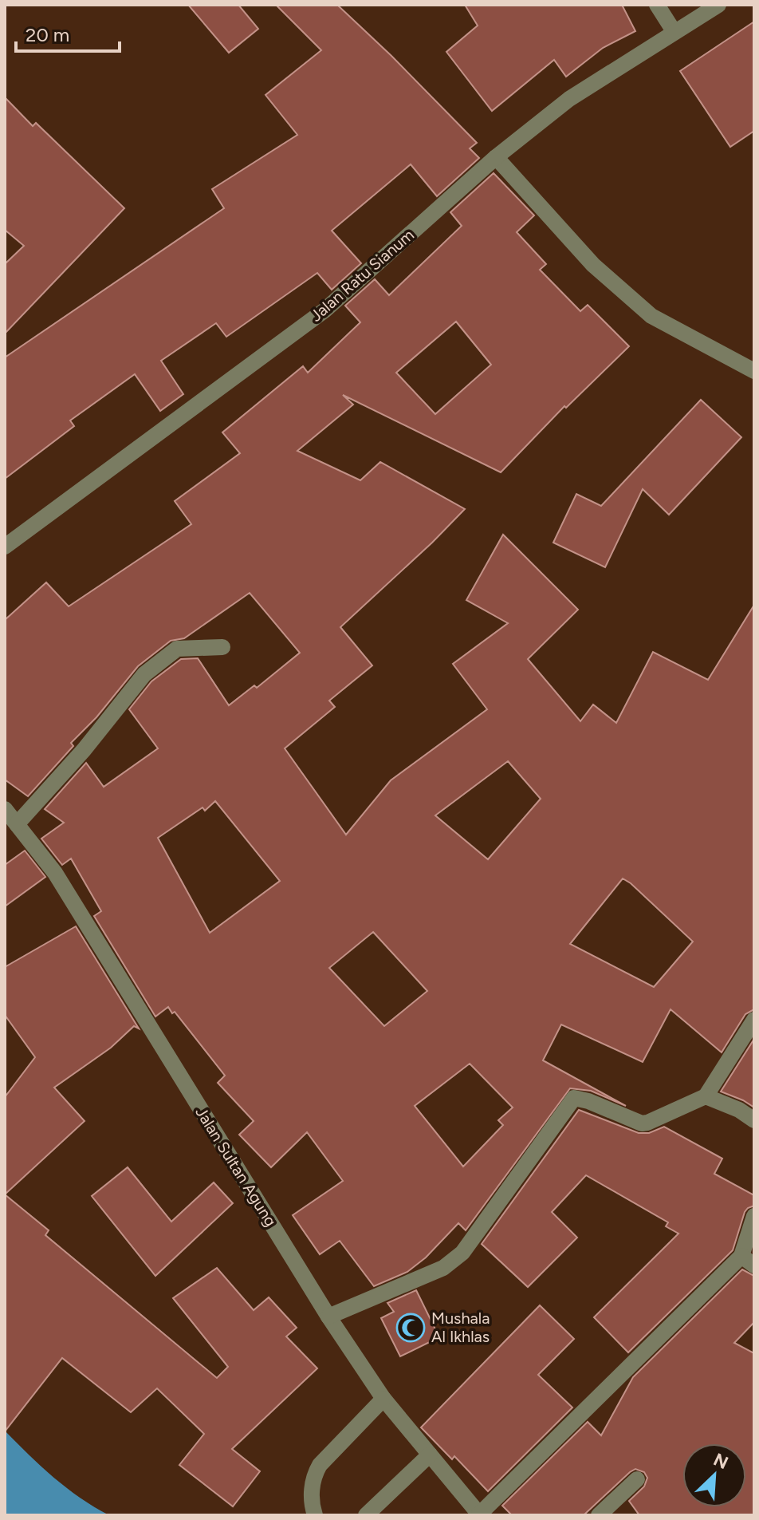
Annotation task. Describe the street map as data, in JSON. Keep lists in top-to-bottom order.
{
  "streets": {
    "street": ["Jalan Ratu Sianum", "Jalan Sultan Agung"]
  },
  "places": {
    "mosque": ["Mushala Al Ikhlas"]
  },
  "scale_bar": "20 m",
  "north": "top right"
}
